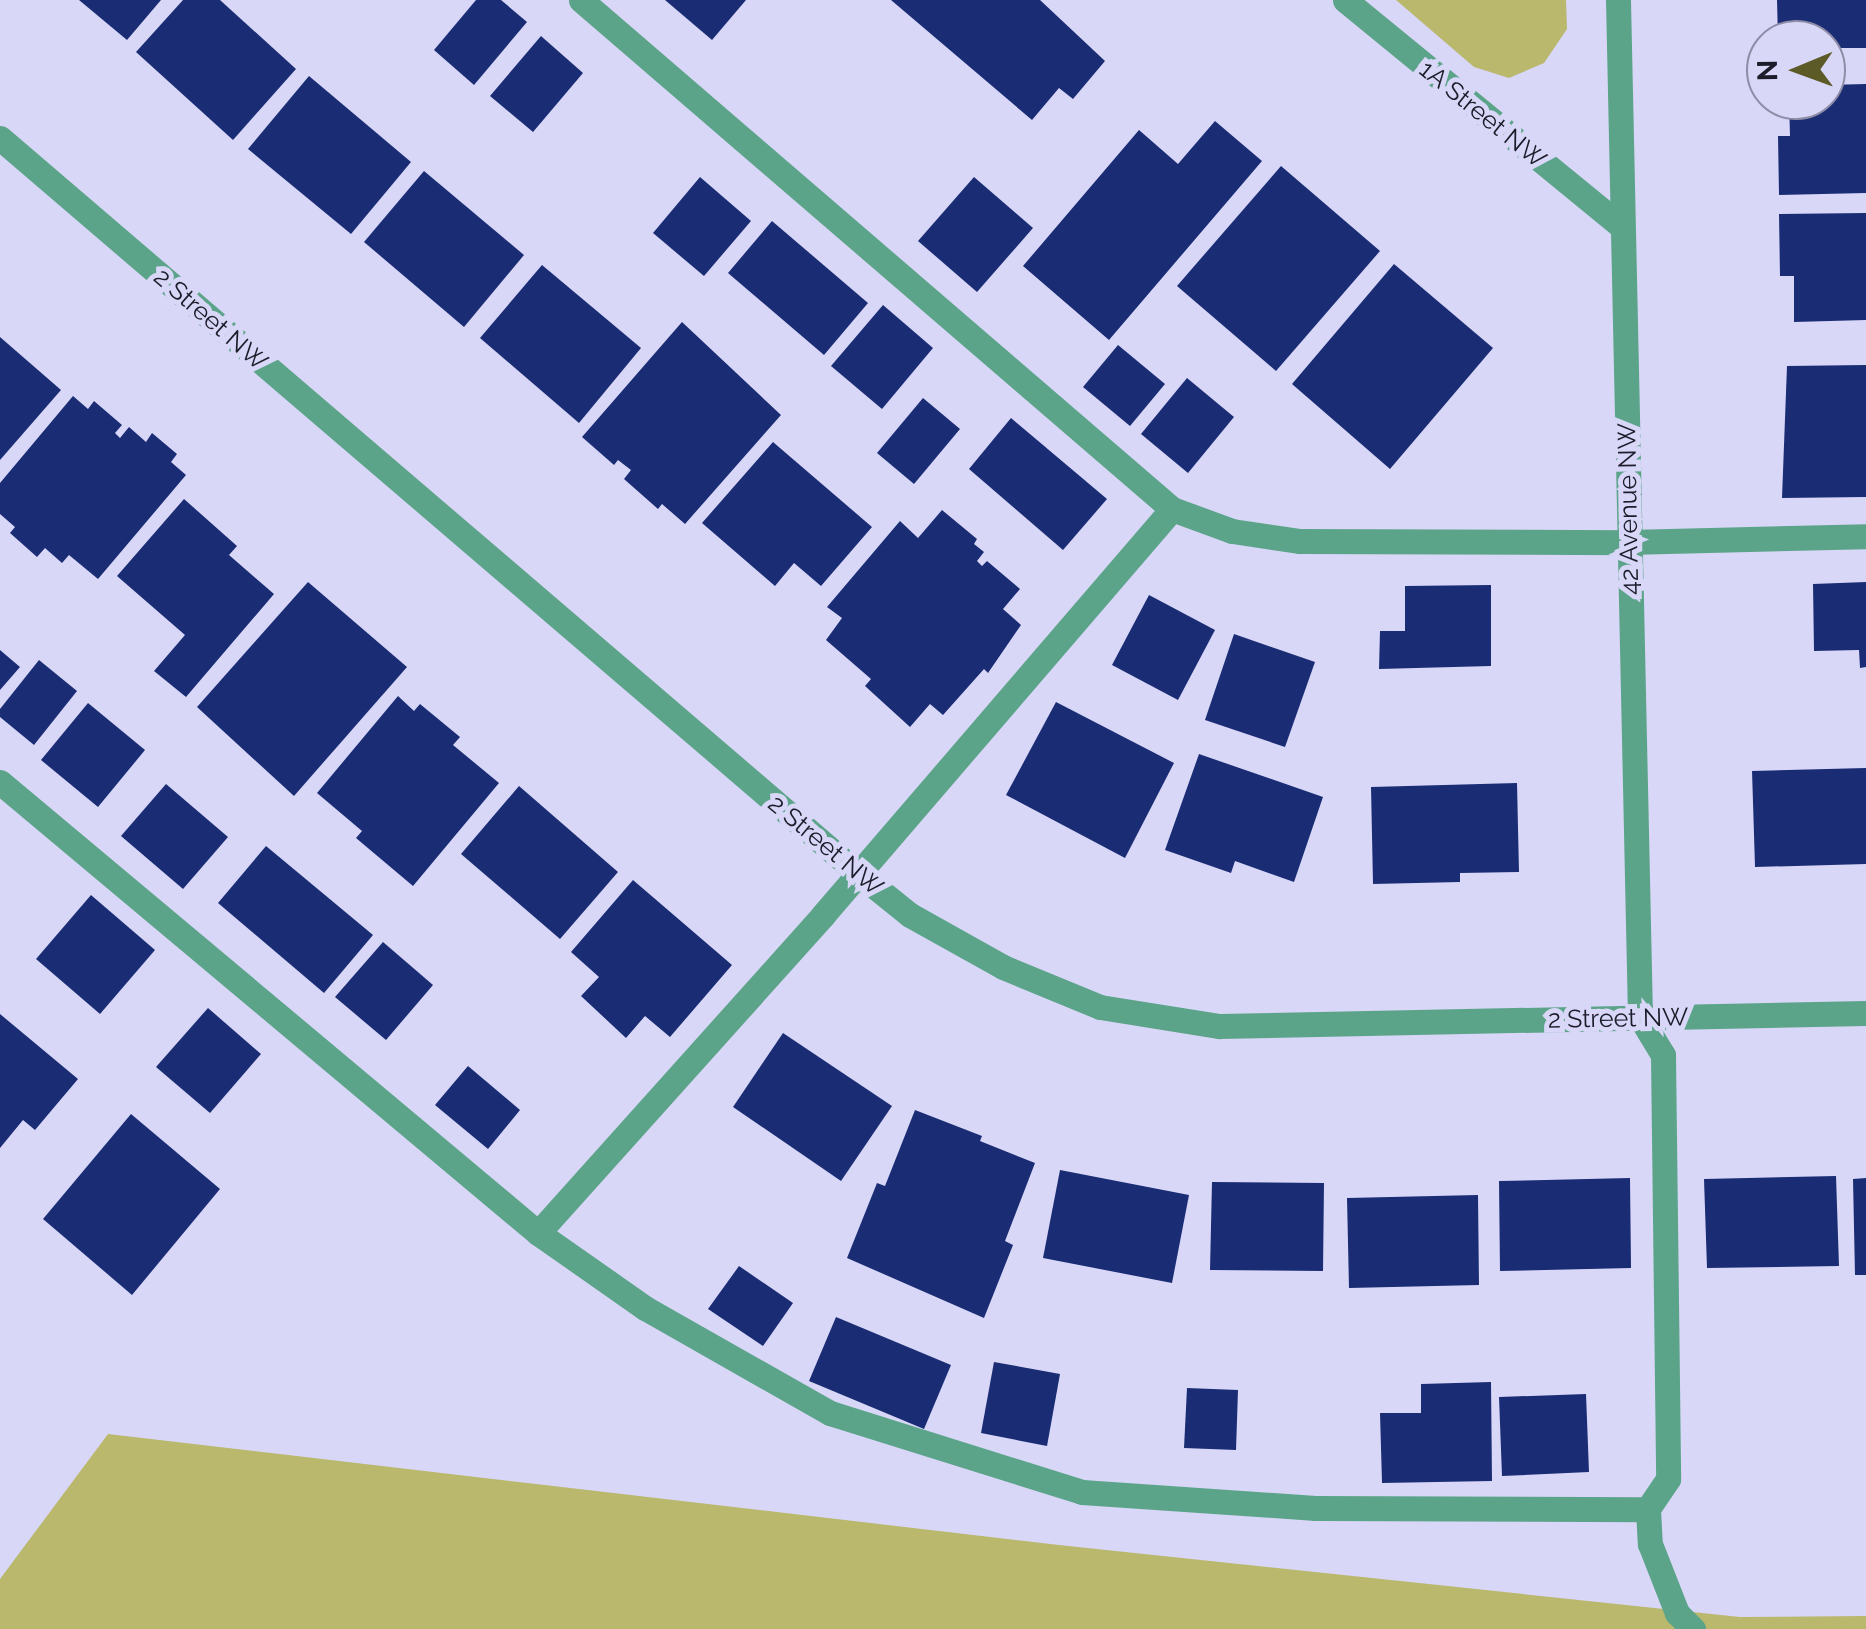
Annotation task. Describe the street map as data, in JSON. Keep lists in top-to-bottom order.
{
  "streets": {
    "street": ["1A Street NW", "2 Street NW", "42 Avenue NW"]
  },
  "crossings": [
    ["1A Street NW", "42 Avenue NW"],
    ["2 Street NW", "42 Avenue NW"]
  ],
  "north": "left"
}
